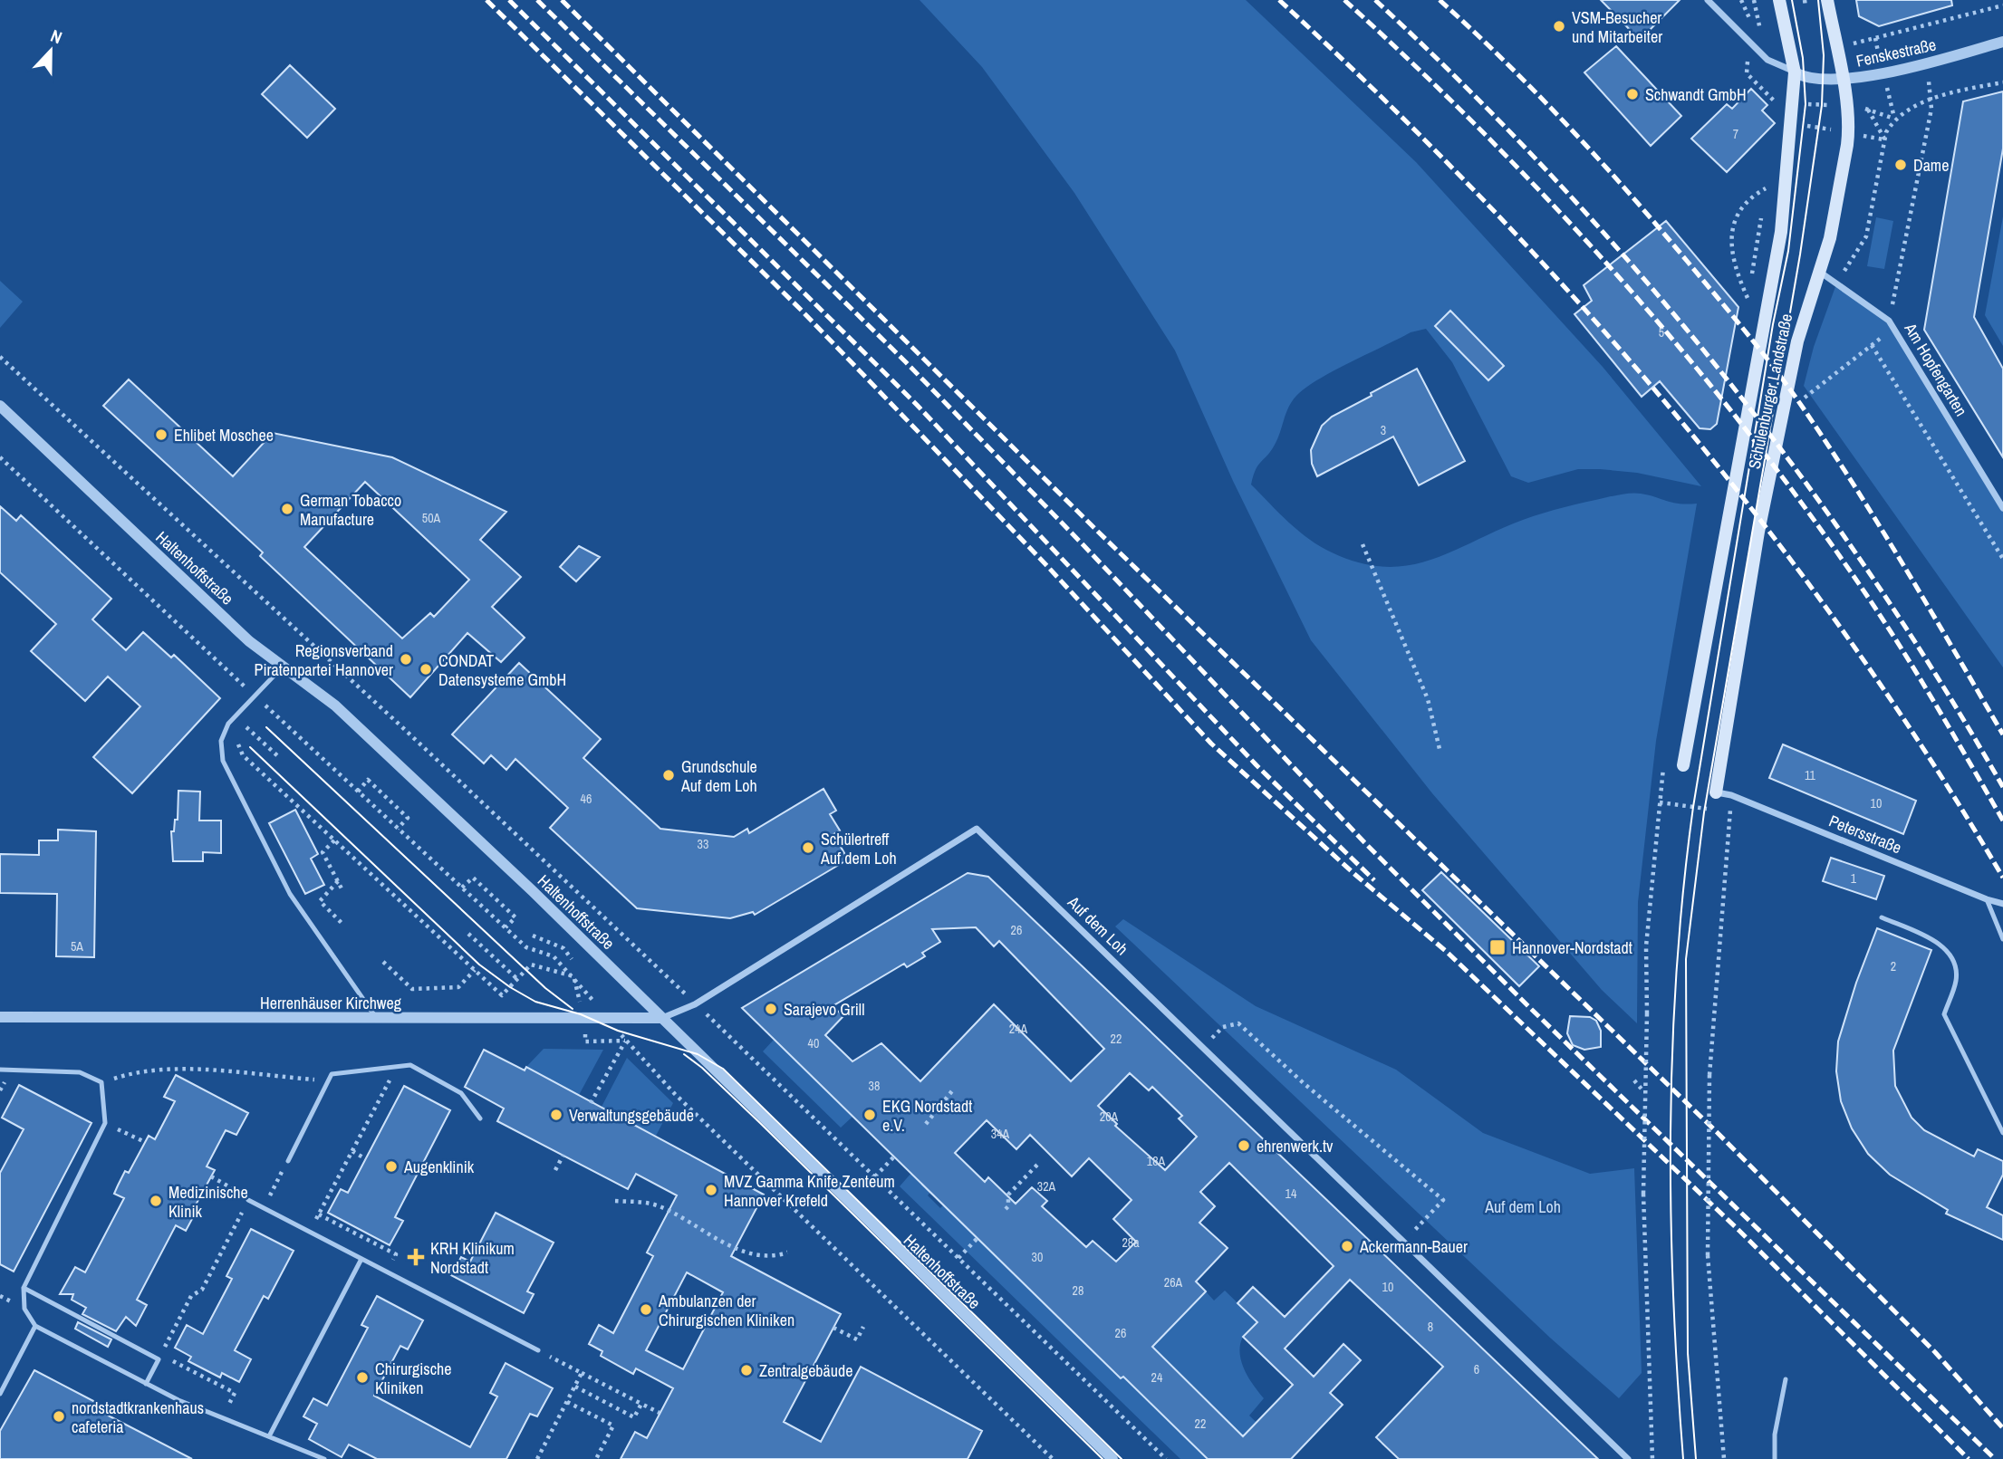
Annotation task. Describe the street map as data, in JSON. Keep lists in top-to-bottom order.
{
  "streets": {
    "main road": ["Schulenburger Landstraße"],
    "street": [
      "Fenskestraße",
      "Am Hopfengarten",
      "Haltenhoffstraße",
      "Petersstraße",
      "Auf dem Loh",
      "Herrenhäuser Kirchweg"
    ]
  },
  "crossings": [
    ["Fenskestraße", "Schulenburger Landstraße"],
    ["Am Hopfengarten", "Schulenburger Landstraße"],
    ["Schulenburger Landstraße", "Petersstraße"],
    ["Haltenhoffstraße", "Auf dem Loh"],
    ["Haltenhoffstraße", "Herrenhäuser Kirchweg"],
    ["Auf dem Loh", "Herrenhäuser Kirchweg"]
  ],
  "parks": ["Auf dem Loh"],
  "places": {
    "other": [
      "VSM-Besucher und Mitarbeiter",
      "Schwandt GmbH",
      "Dame",
      "Ehlibet Moschee",
      "German Tobacco Manufacture",
      "Regionsverband Piratenpartei Hannover",
      "CONDAT Datensysteme GmbH",
      "Grundschule Auf dem Loh",
      "Schülertreff Auf dem Loh",
      "Sarajevo Grill",
      "Verwaltungsgebäude",
      "EKG Nordstadt e.V.",
      "ehrenwerk.tv",
      "Augenklinik",
      "MVZ Gamma Knife Zenteum Hannover Krefeld",
      "Medizinische Klinik",
      "Ackermann-Bauer",
      "Ambulanzen der Chirurgischen Kliniken",
      "Zentralgebäude",
      "Chirurgische Kliniken",
      "nordstadtkrankenhaus cafeteria"
    ],
    "transit": ["Hannover-Nordstadt"],
    "health": ["KRH Klinikum Nordstadt"]
  },
  "house_numbers": [
    "7",
    "5",
    "3",
    "50A",
    "11",
    "46",
    "10",
    "33",
    "1",
    "26",
    "5A",
    "2",
    "24A",
    "22",
    "40",
    "38",
    "20A",
    "34A",
    "18A",
    "32A",
    "14",
    "28a",
    "30",
    "26A",
    "10",
    "28",
    "8",
    "26",
    "6",
    "24",
    "22"
  ],
  "north": "top"
}
